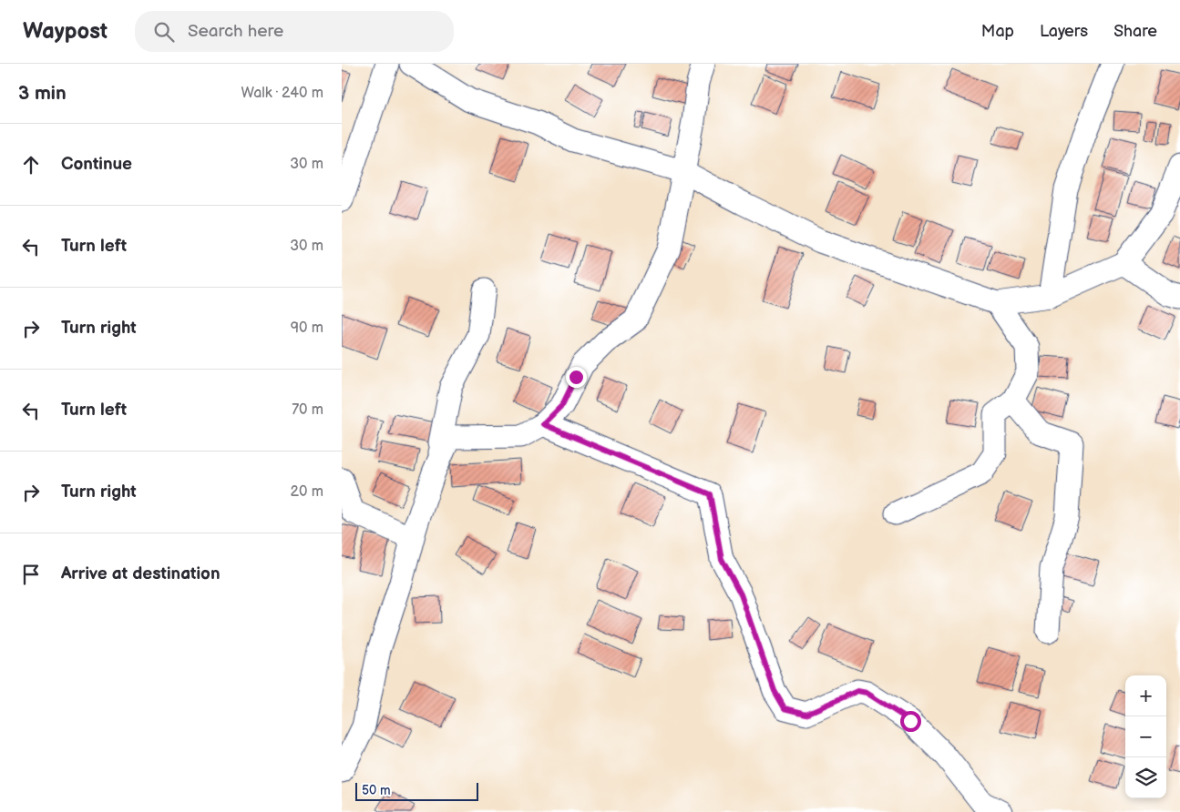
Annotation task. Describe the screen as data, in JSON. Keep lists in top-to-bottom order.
{
  "scale_bar": "50 m",
  "page": {
    "header": "Waypost",
    "search": "Search here",
    "nav": ["Map", "Layers", "Share"],
    "heading": ["3 min", "Walk · 240 m"],
    "list": [
      ["Continue", "30 m"],
      ["Turn left", "30 m"],
      ["Turn right", "90 m"],
      ["Turn left", "70 m"],
      ["Turn right", "20 m"],
      "Arrive at destination"
    ],
    "map_buttons": ["+", "−"],
    "scale": "50 m"
  }
}
